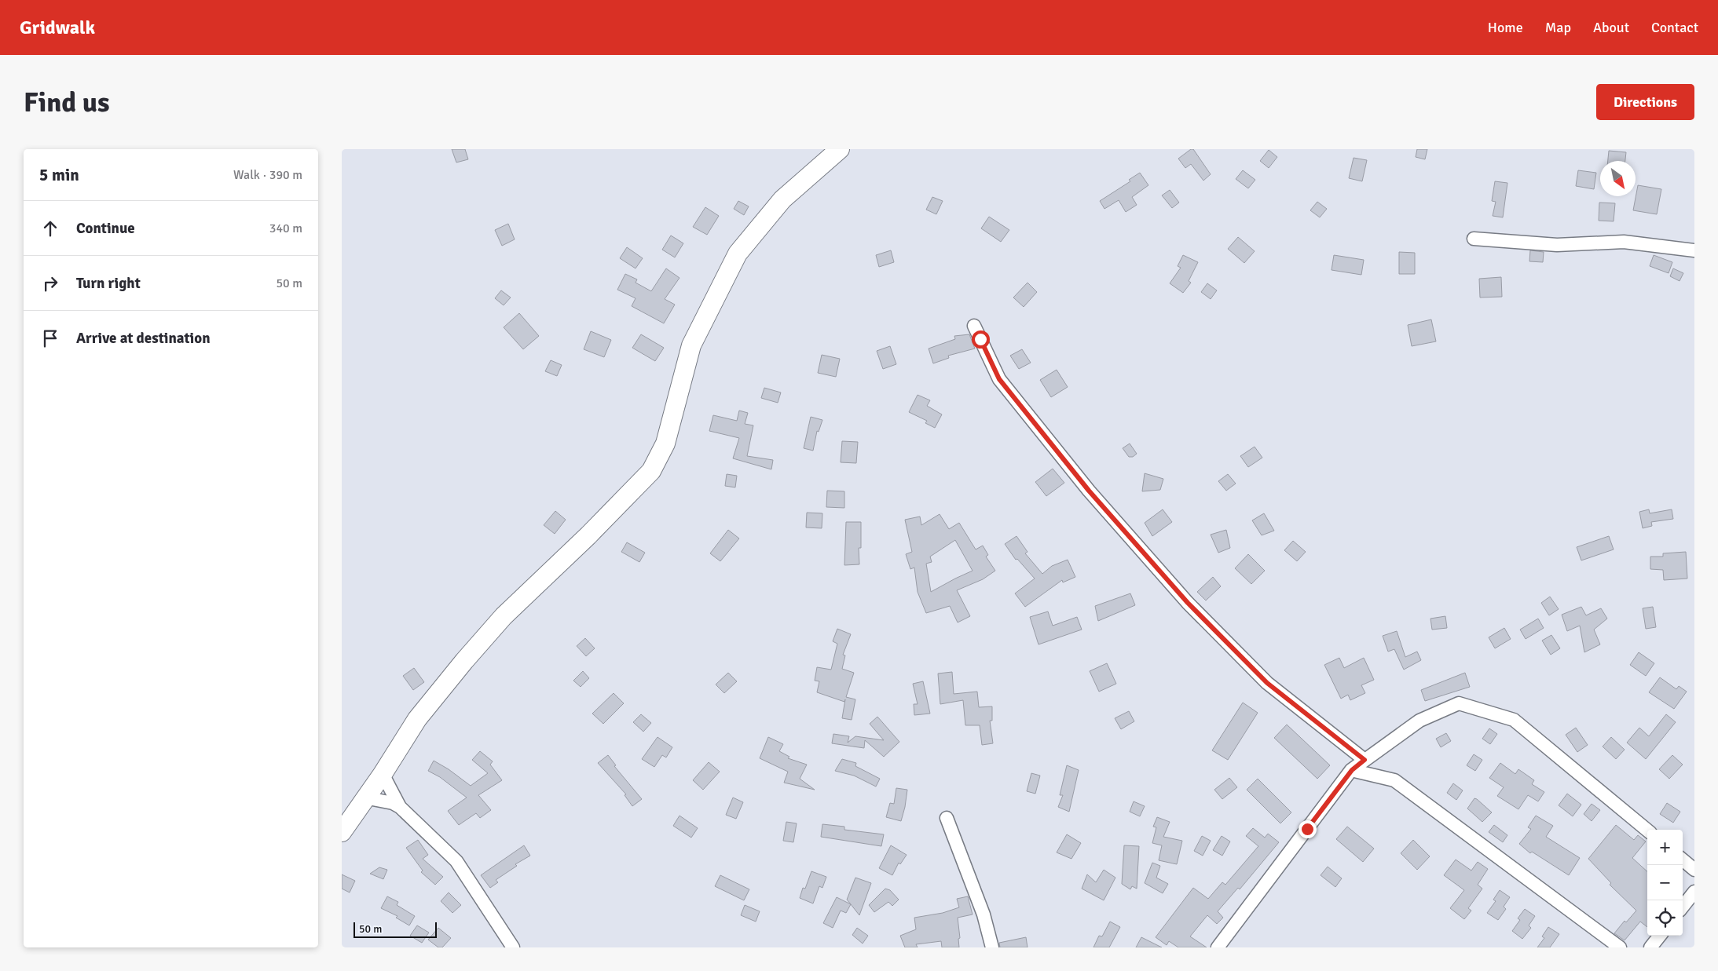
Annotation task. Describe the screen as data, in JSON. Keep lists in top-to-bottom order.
{
  "scale_bar": "50 m",
  "north": "bottom right",
  "page": {
    "header": "Gridwalk",
    "nav": [
      "Home",
      "Map",
      "About",
      "Contact"
    ],
    "buttons": "Directions",
    "title": "Find us",
    "heading": ["5 min", "Walk · 390 m"],
    "list": [
      ["Continue", "340 m"],
      ["Turn right", "50 m"],
      "Arrive at destination"
    ],
    "map_buttons": ["+", "−"],
    "scale": "50 m"
  }
}
